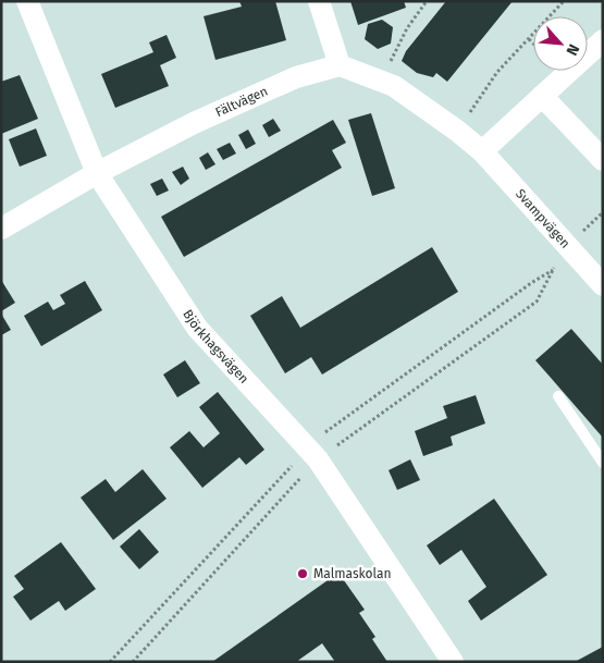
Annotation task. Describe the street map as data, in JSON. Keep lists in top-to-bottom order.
{
  "streets": {
    "street": ["Fältvägen", "Svampvägen", "Björkhagsvägen"]
  },
  "crossings": [
    ["Fältvägen", "Björkhagsvägen"]
  ],
  "places": ["Malmaskolan"],
  "north": "bottom right"
}
